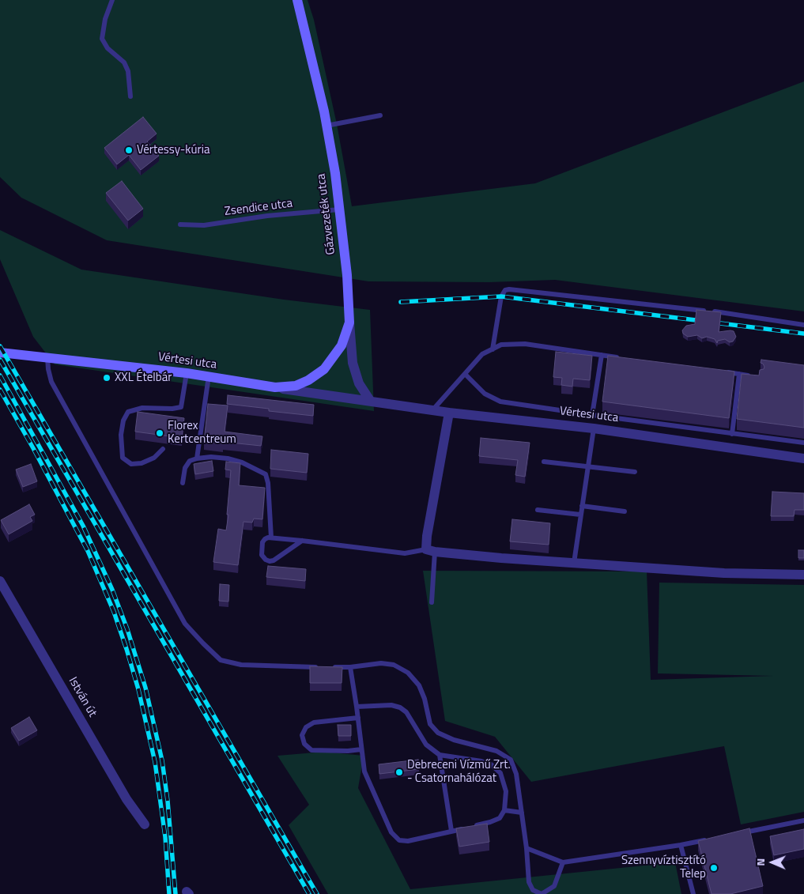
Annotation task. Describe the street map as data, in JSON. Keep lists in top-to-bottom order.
{
  "streets": {
    "street": ["Gázvezeték utca", "Vértesi utca", "István út"],
    "lane": ["Zsendice utca"]
  },
  "crossings": [
    ["Zsendice utca", "Gázvezeték utca"],
    ["Gázvezeték utca", "Vértesi utca"]
  ],
  "places": [
    "Vértessy-kúria",
    "XXL Ételbár",
    "Florex Kertcentreum",
    "Debreceni Vízmű Zrt. - Csatornahálózat",
    "Szennyvíztisztító Telep"
  ],
  "north": "left"
}
